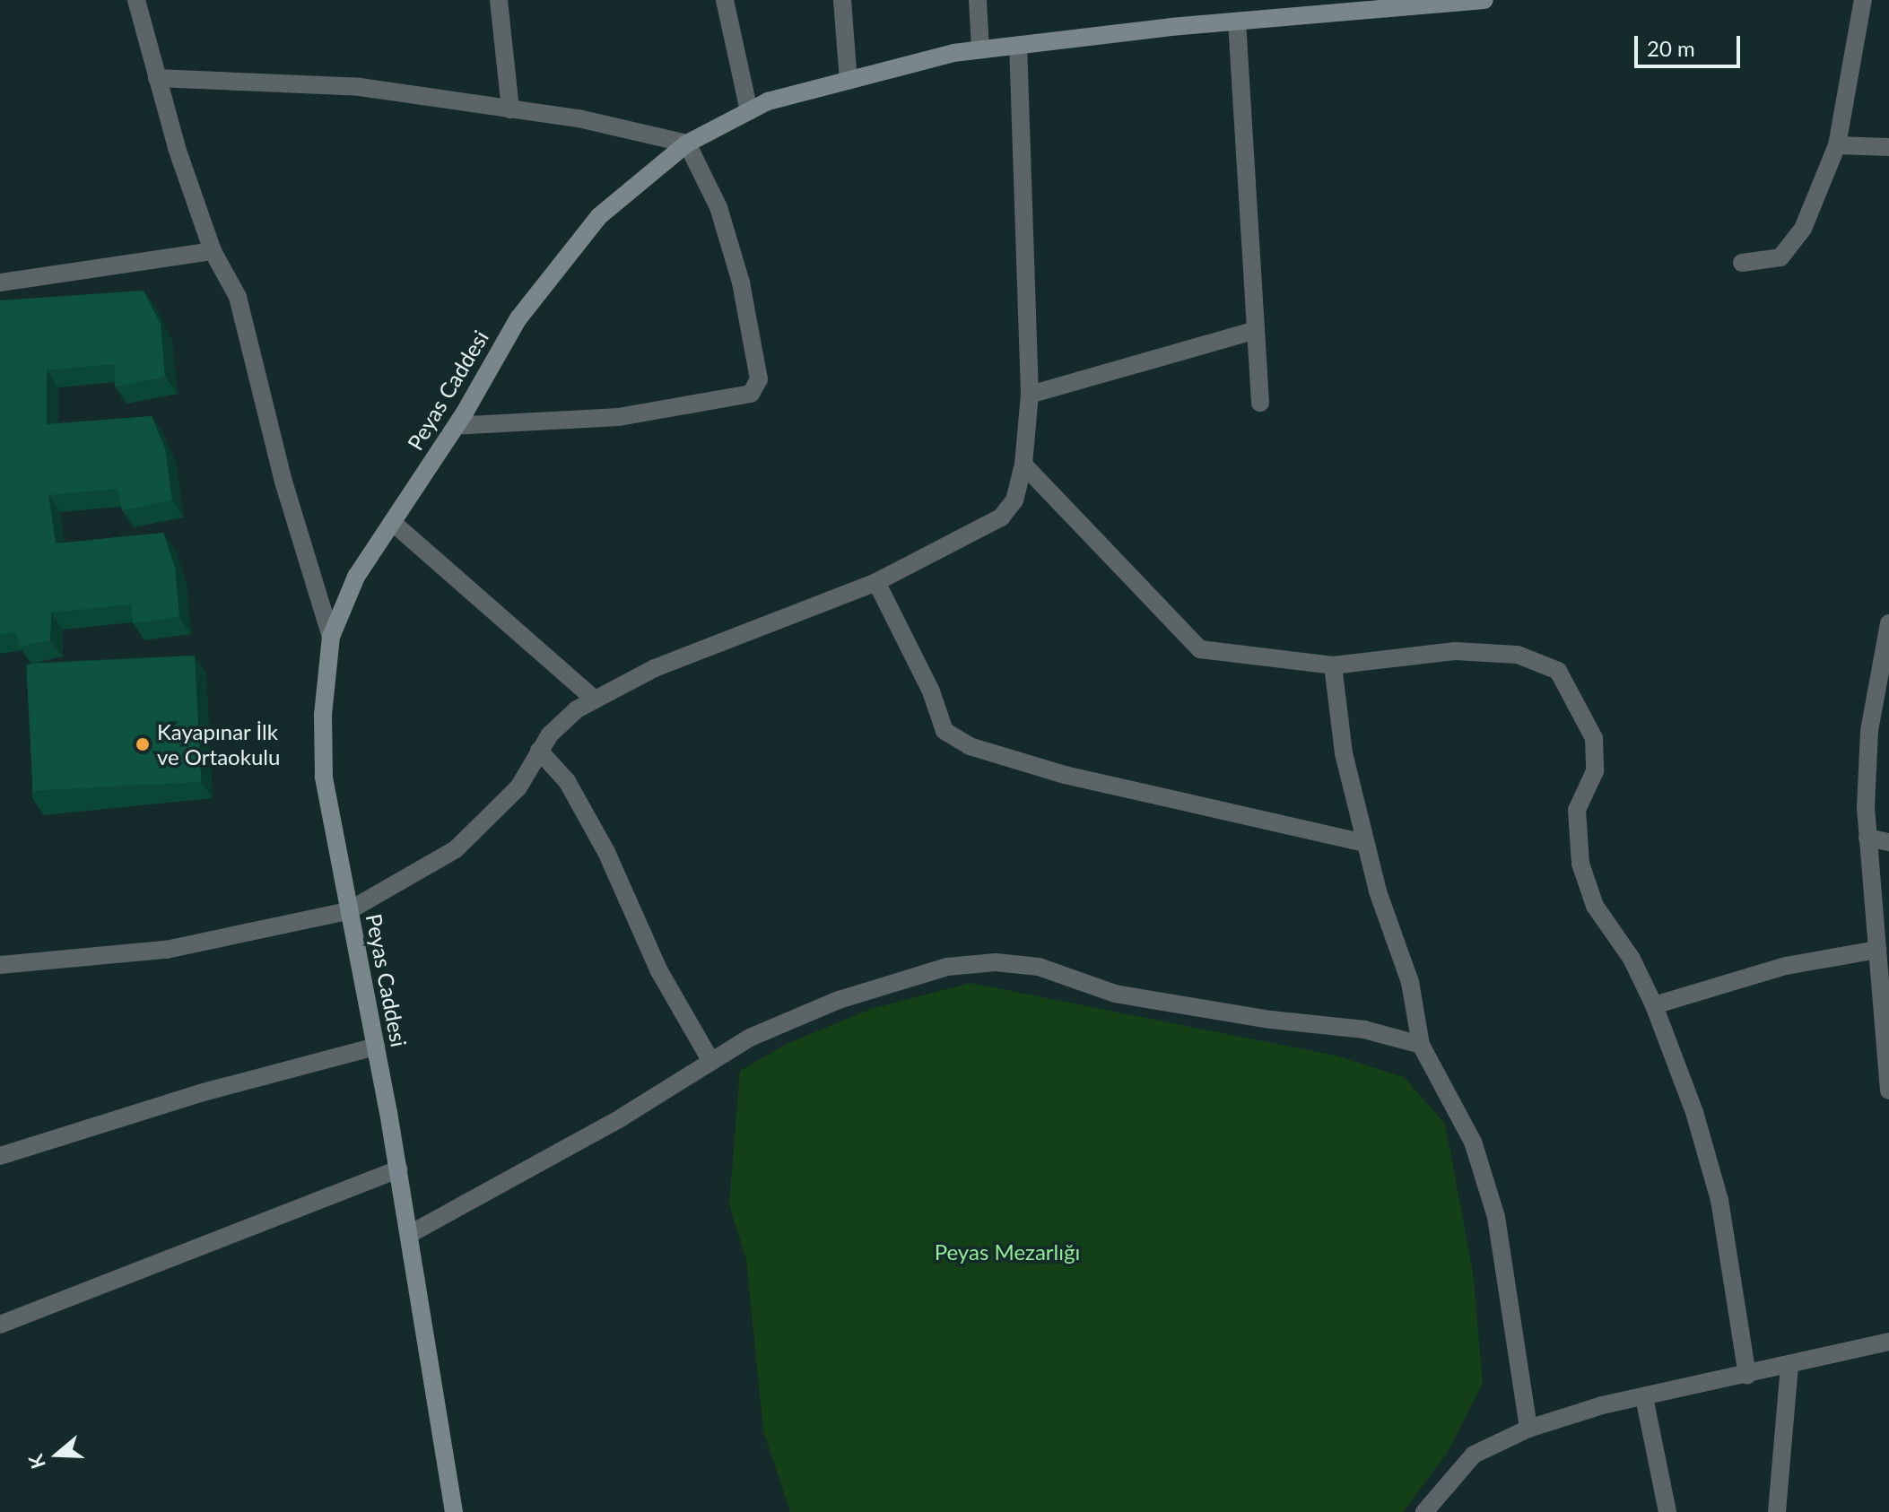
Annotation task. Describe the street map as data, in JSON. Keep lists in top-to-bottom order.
{
  "streets": {
    "street": ["Peyas Caddesi"]
  },
  "parks": ["Peyas Mezarlığı"],
  "places": ["Kayapınar İlk ve Ortaokulu"],
  "scale_bar": "20 m",
  "north": "left"
}
